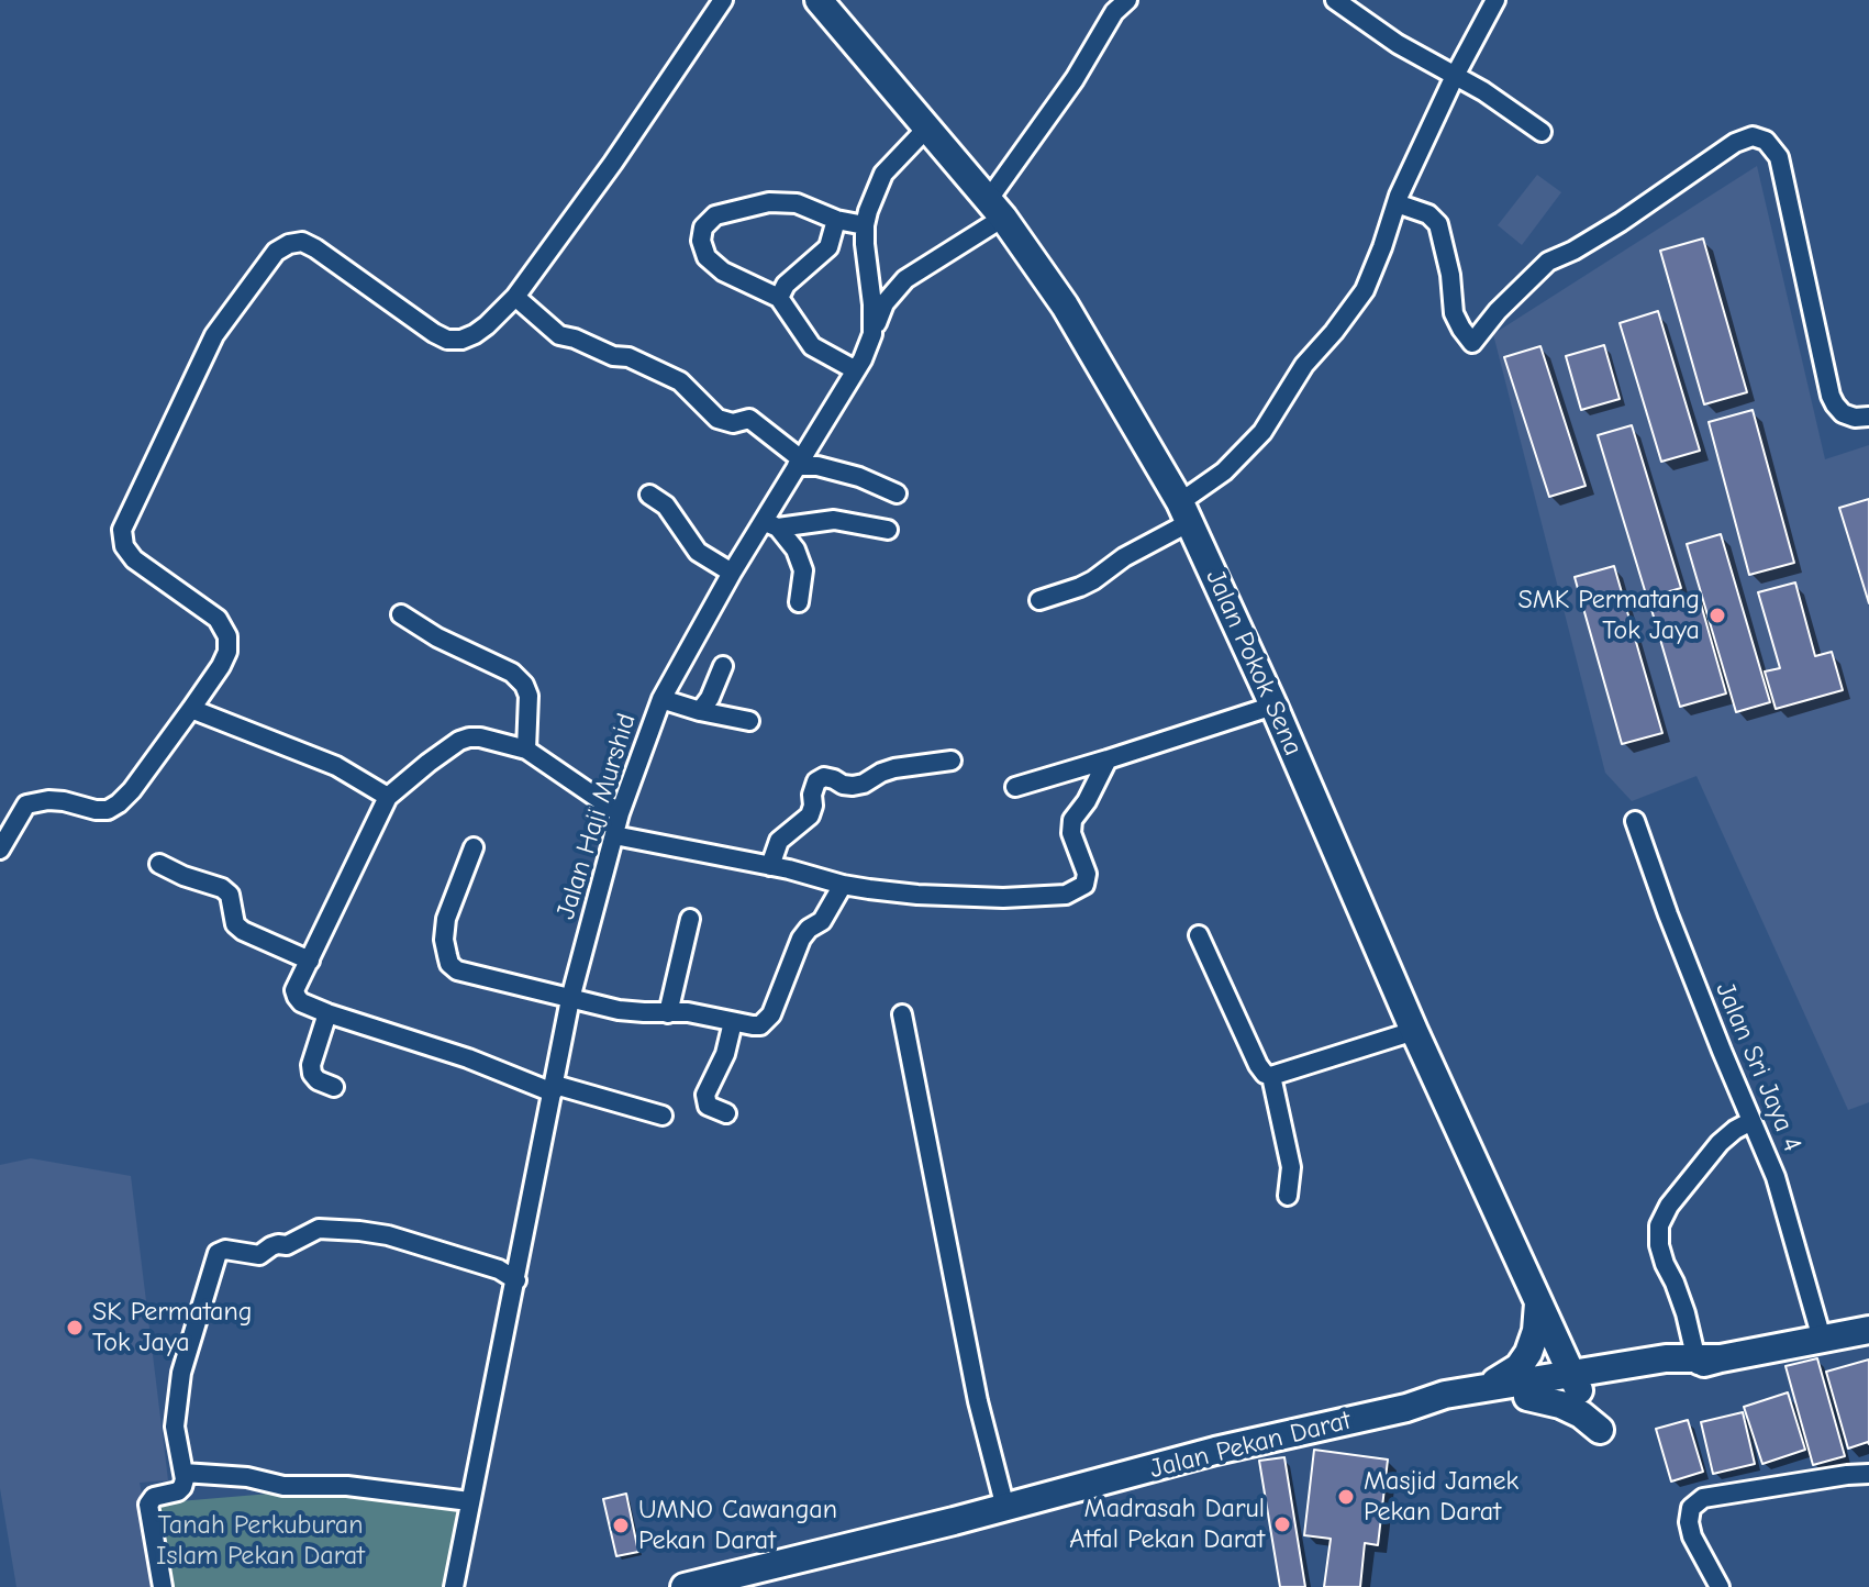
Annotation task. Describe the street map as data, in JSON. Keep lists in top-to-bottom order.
{
  "streets": {
    "main road": ["Jalan Pokok Sena", "Jalan Pekan Darat"],
    "street": ["Jalan Haji Murshid", "Jalan Sri Jaya 4"]
  },
  "crossings": [
    ["Jalan Pokok Sena", "Jalan Haji Murshid"]
  ],
  "parks": ["Tanah Perkuburan Islam Pekan Darat"],
  "places": [
    "SMK Permatang Tok Jaya",
    "SK Permatang Tok Jaya",
    "Masjid Jamek Pekan Darat",
    "Madrasah Darul Atfal Pekan Darat",
    "UMNO Cawangan Pekan Darat"
  ]
}
